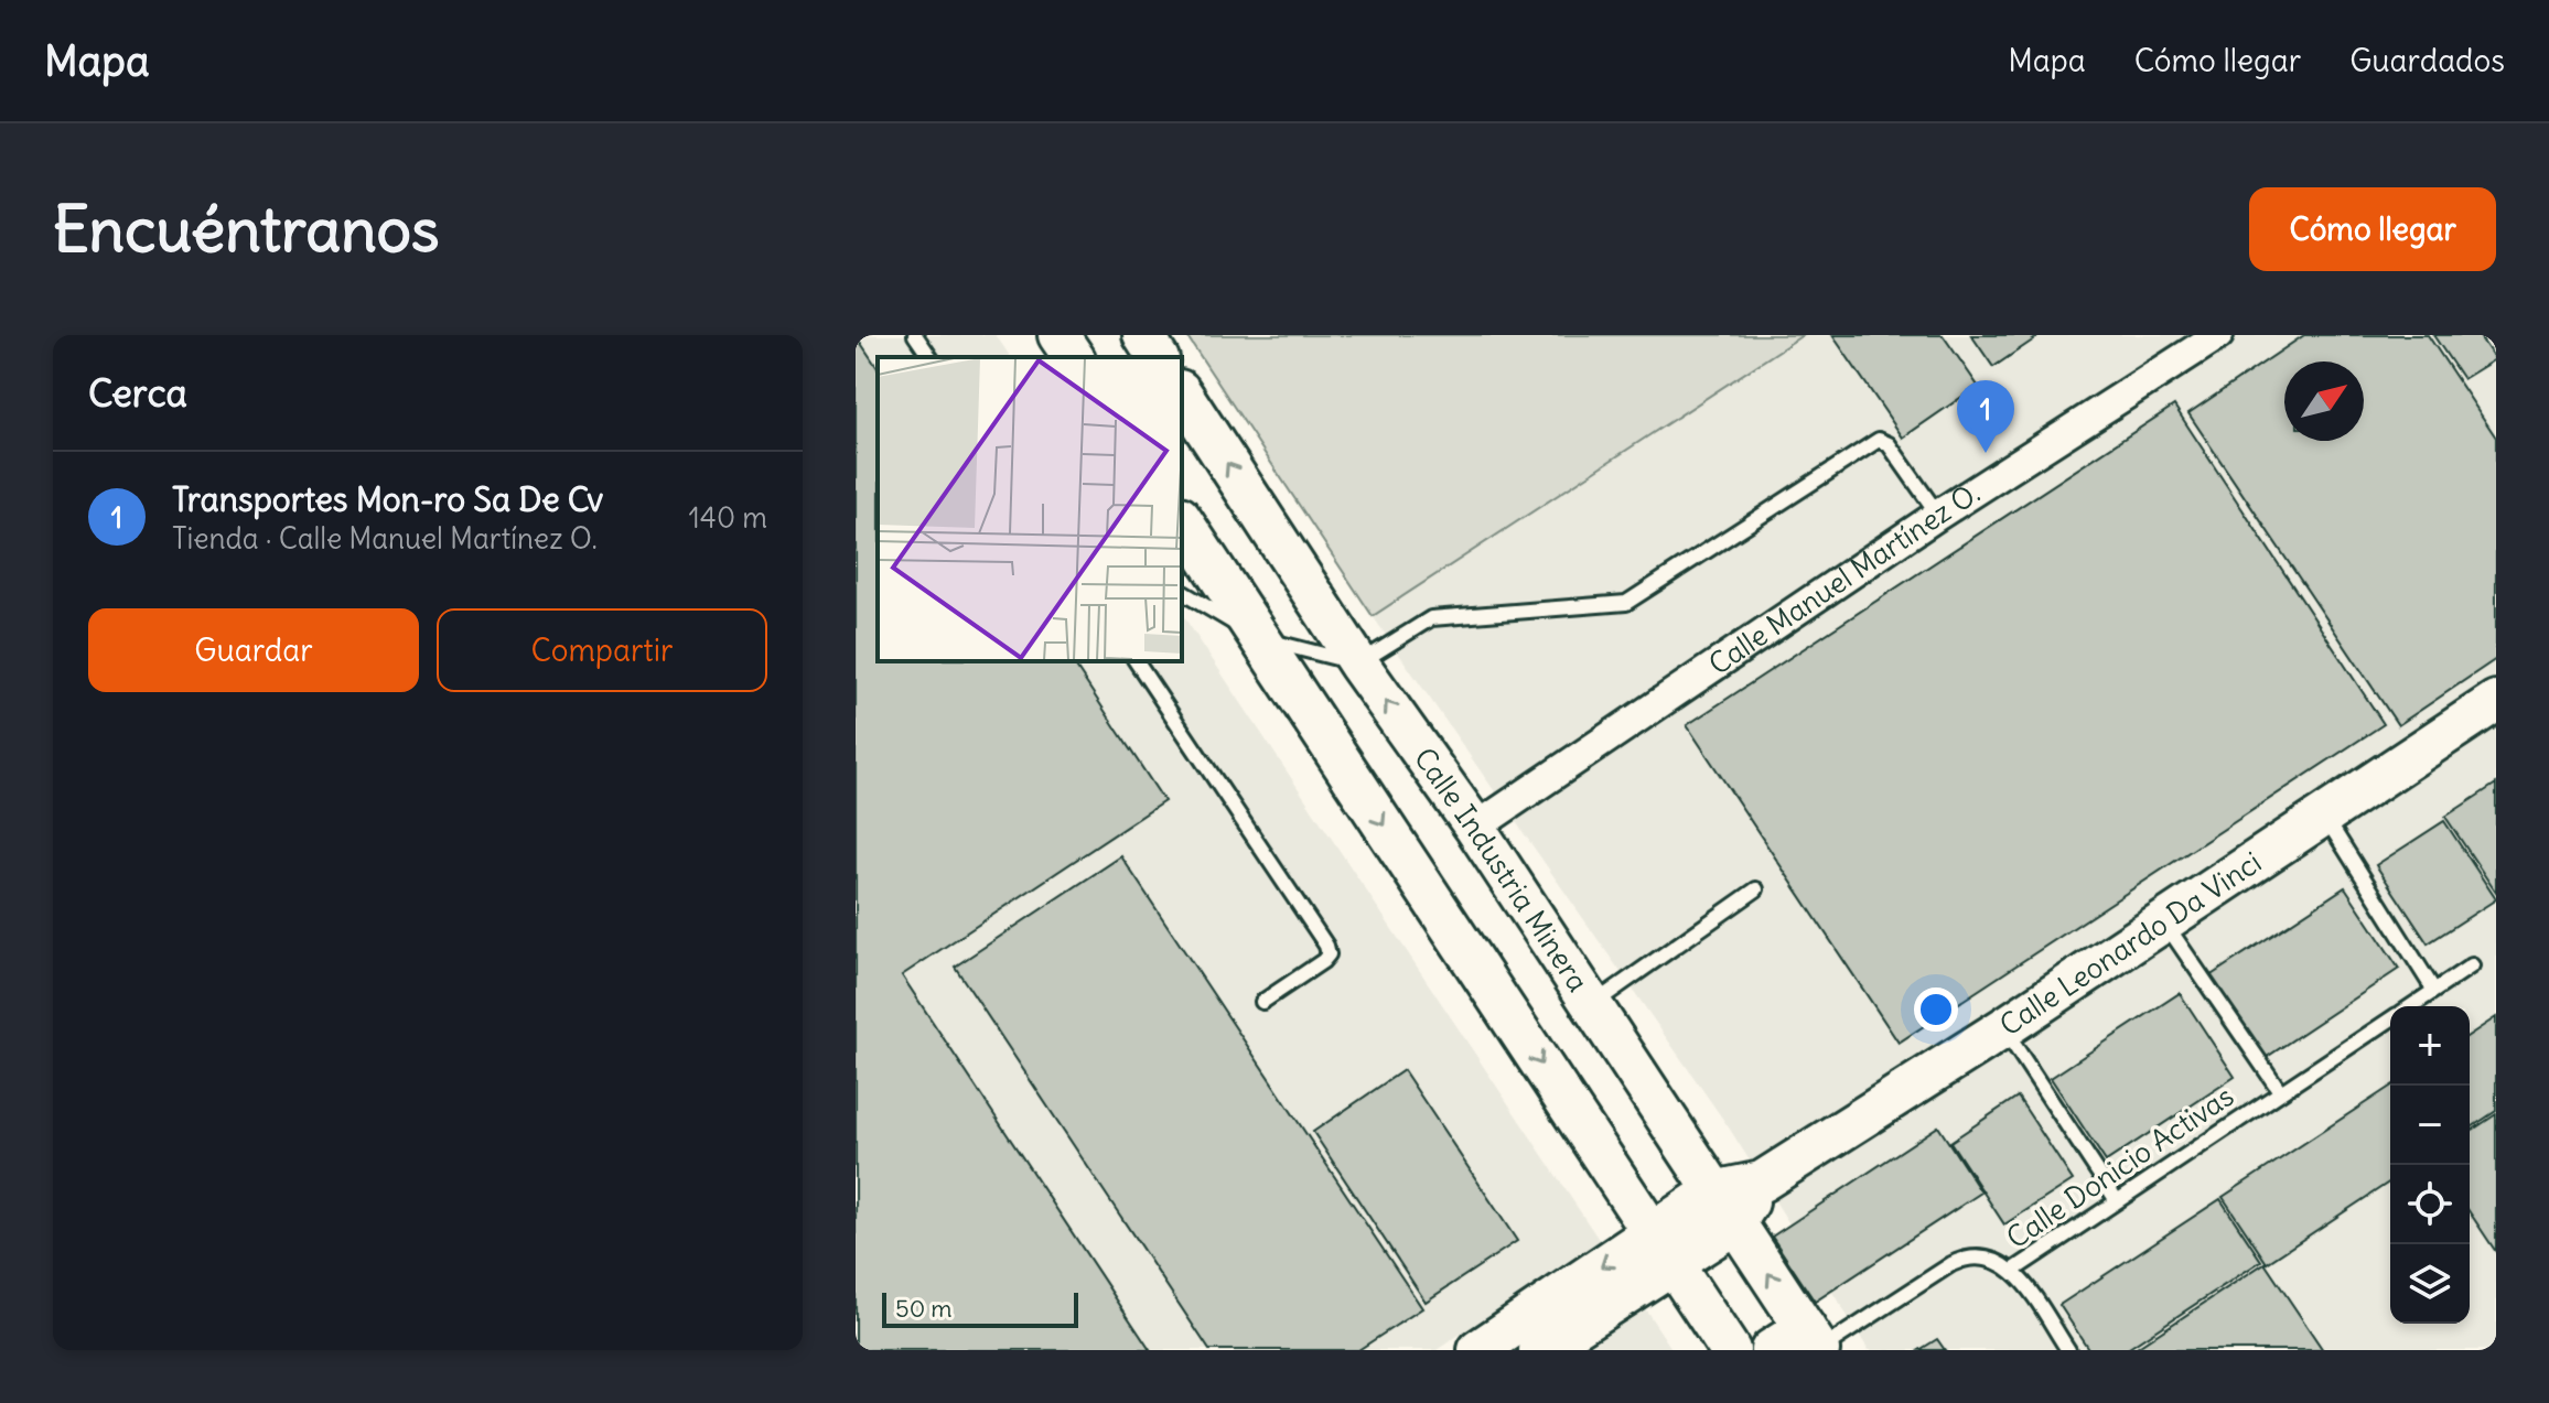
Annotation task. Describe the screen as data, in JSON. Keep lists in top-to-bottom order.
{
  "streets": {
    "main road": ["Calle Industria Minera", "Calle Leonardo Da Vinci"],
    "street": ["Calle Manuel Martínez O."],
    "lane": ["Calle Donicio Activas"]
  },
  "crossings": [
    ["Calle Manuel Martínez O.", "Calle Industria Minera"],
    ["Calle Industria Minera", "Calle Leonardo Da Vinci"],
    ["Calle Industria Minera", "Calle Donicio Activas"]
  ],
  "scale_bar": "50 m",
  "north": "top right",
  "page": {
    "header": "Mapa",
    "nav": ["Mapa", "Cómo llegar", "Guardados"],
    "buttons": [
      "Cómo llegar",
      ["Guardar", "Compartir"]
    ],
    "title": "Encuéntranos",
    "heading": "Cerca",
    "pins": "1",
    "list": [
      {
        "mark": "1",
        "name": "Transportes Mon-ro Sa De Cv",
        "note": "Tienda · Calle Manuel Martínez O.",
        "value": "140 m"
      }
    ],
    "map_buttons": ["+", "−"],
    "scale": "50 m"
  }
}
